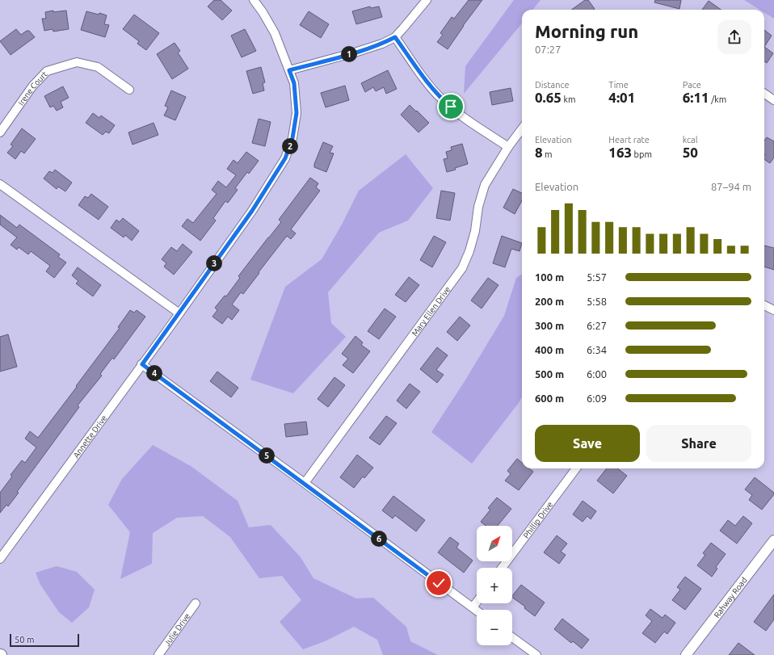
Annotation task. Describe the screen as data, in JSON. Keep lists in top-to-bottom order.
{
  "streets": {
    "street": [
      "Irene Court",
      "Mary Ellen Drive",
      "Annette Drive",
      "Phillip Drive",
      "Rahway Road",
      "Julie Drive"
    ]
  },
  "scale_bar": "50 m",
  "north": "top right",
  "page": {
    "heading": ["Morning run", "07:27"],
    "pins": [
      "1",
      "2",
      "3",
      "4",
      "5",
      "6"
    ],
    "stats": [
      ["Distance", "0.65 km"],
      ["Time", "4:01"],
      ["Pace", "6:11 /km"],
      ["Elevation", "8 m"],
      ["Heart rate", "163 bpm"],
      ["kcal", "50"]
    ],
    "chart": ["Elevation", "87–94 m"],
    "list": [
      {
        "name": "100 m",
        "note": "5:57"
      },
      {
        "name": "200 m",
        "note": "5:58"
      },
      {
        "name": "300 m",
        "note": "6:27"
      },
      {
        "name": "400 m",
        "note": "6:34"
      },
      {
        "name": "500 m",
        "note": "6:00"
      },
      {
        "name": "600 m",
        "note": "6:09"
      }
    ],
    "buttons": ["Save", "Share"],
    "map_buttons": ["+", "−"],
    "scale": "50 m"
  }
}
